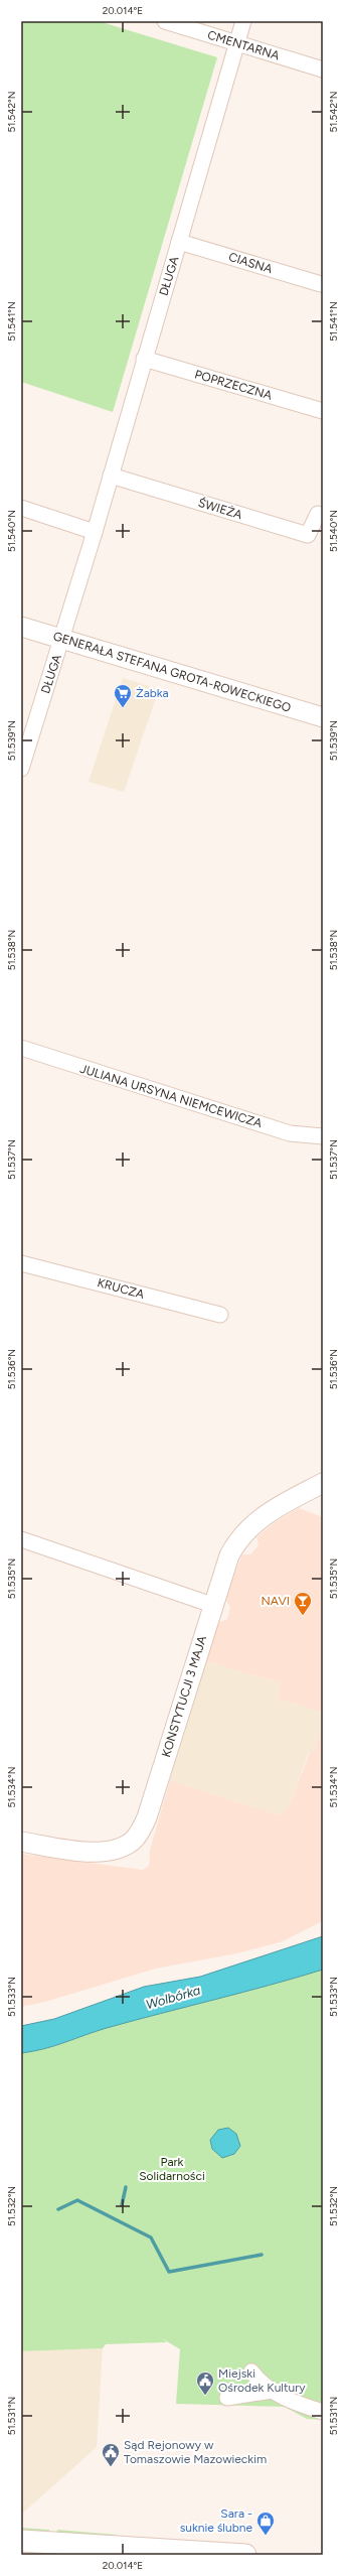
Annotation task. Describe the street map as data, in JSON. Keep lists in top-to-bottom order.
{
  "streets": {
    "street": [
      "CMENTARNA",
      "CIASNA",
      "DŁUGA",
      "POPRZECZNA",
      "ŚWIEŻA",
      "GENERAŁA STEFANA GROTA-ROWECKIEGO",
      "JULIANA URSYNA NIEMCEWICZA",
      "KRUCZA",
      "KONSTYTUCJI 3 MAJA"
    ]
  },
  "crossings": [
    ["CMENTARNA", "DŁUGA"],
    ["CIASNA", "DŁUGA"],
    ["DŁUGA", "POPRZECZNA"],
    ["DŁUGA", "ŚWIEŻA"],
    ["DŁUGA", "GENERAŁA STEFANA GROTA-ROWECKIEGO"]
  ],
  "water": ["Wolbórka"],
  "parks": ["Park Solidarności"],
  "places": {
    "supermarket": ["Żabka"],
    "bar": ["NAVI"],
    "public building": ["Miejski Ośrodek Kultury", "Sąd Rejonowy w Tomaszowie Mazowieckim"],
    "shop": ["Sara - suknie ślubne"]
  },
  "coordinates": [
    "20.014°E",
    "51.542°N",
    "51.541°N",
    "51.540°N",
    "51.539°N",
    "51.538°N",
    "51.537°N",
    "51.536°N",
    "51.535°N",
    "51.534°N",
    "51.533°N",
    "51.532°N",
    "51.531°N"
  ]
}
